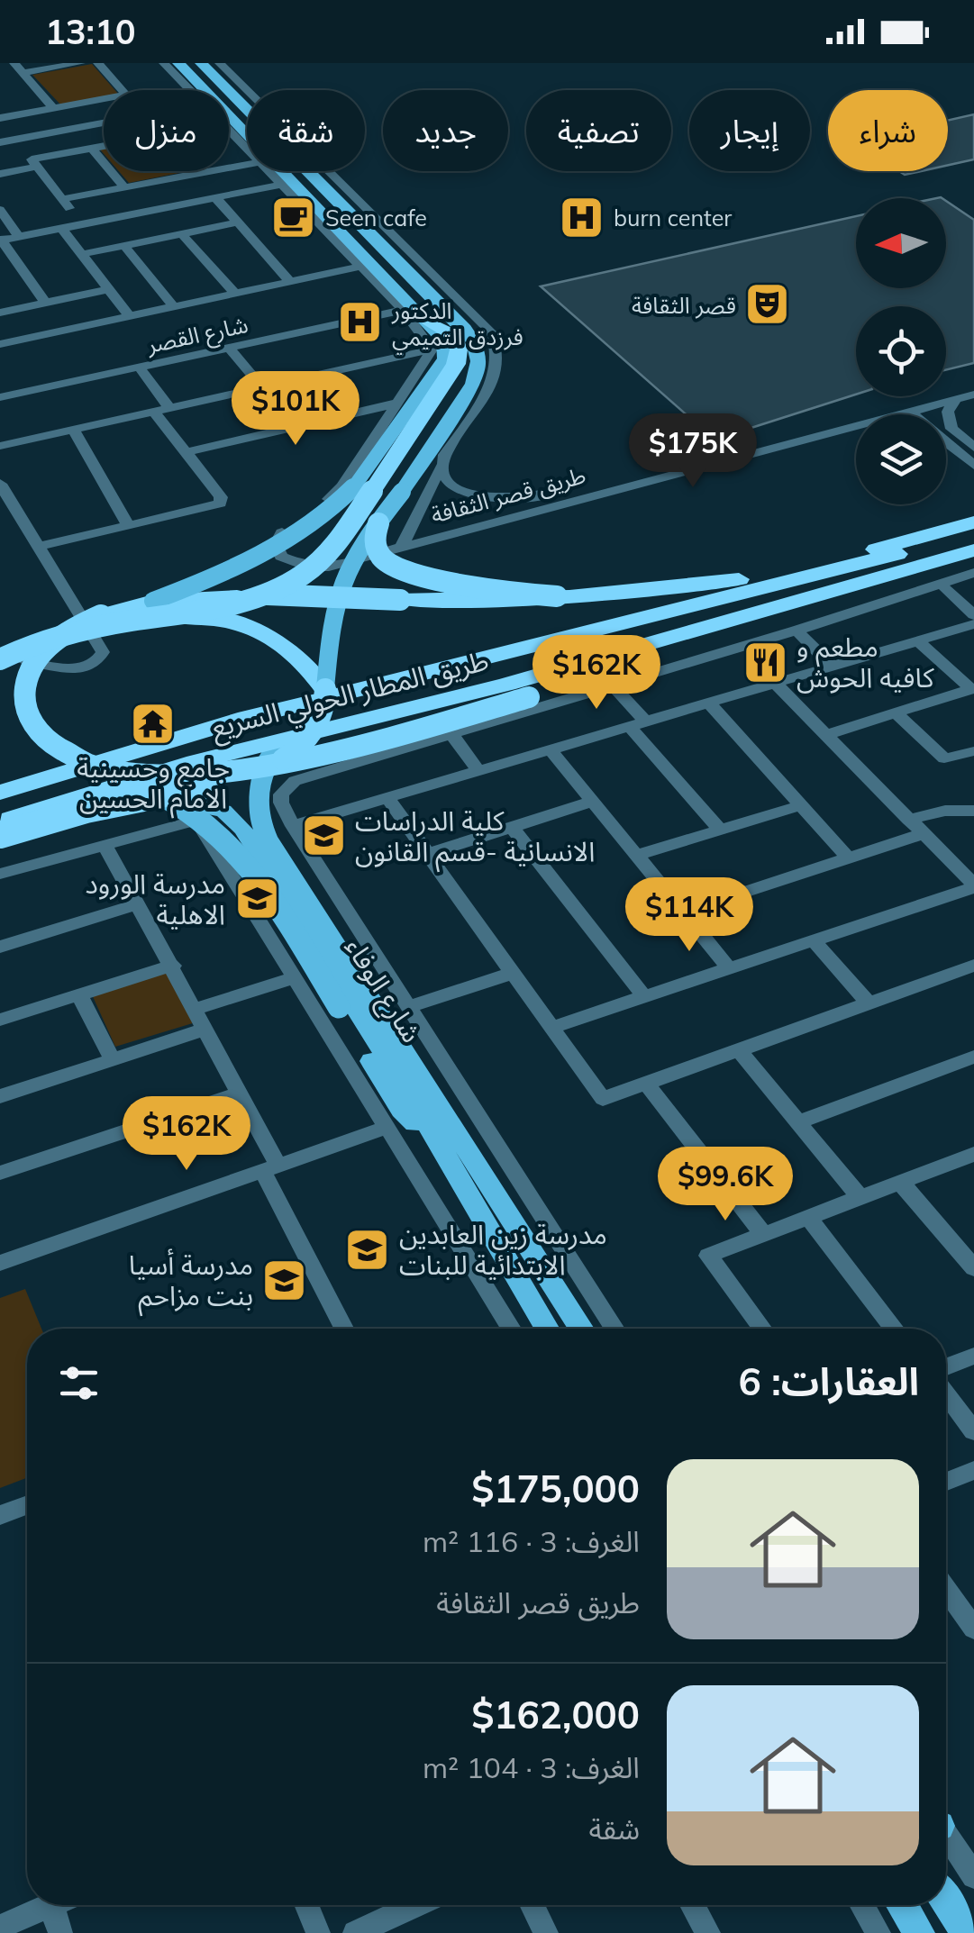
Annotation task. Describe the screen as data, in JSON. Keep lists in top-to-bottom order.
{
  "streets": {
    "highway": ["طريق المطار الحولي السريع"],
    "main road": ["شارع الوفاء"],
    "street": ["شارع القصر", "طريق قصر الثقافة"]
  },
  "places": {
    "cafe": ["Seen cafe"],
    "hospital": ["burn center", "الدكتور فرزدق التميمي"],
    "theatre": ["قصر الثقافة"],
    "restaurant": ["مطعم و كافيه الحوش"],
    "temple": ["جامع وحسينية الامام الحسين"],
    "school or university": [
      "كلية الدراسات الانسانية -قسم القانون",
      "مدرسة الورود الاهلية",
      "مدرسة زين العابدين الابتدائية للبنات",
      "مدرسة أسيا بنت مزاحم"
    ]
  },
  "north": "left",
  "page": {
    "status": "13:10",
    "chip": [
      "شراء",
      "إيجار",
      "تصفية",
      "جديد",
      "شقة",
      "منزل"
    ],
    "price": [
      "$101K",
      "$175K",
      "$162K",
      "$114K",
      "$162K",
      "$99.6K"
    ],
    "heading": "العقارات: 6",
    "list": [
      {
        "name": "$175,000",
        "note": "الغرف: 3 · 116 m² · طريق قصر الثقافة"
      },
      {
        "name": "$162,000",
        "note": "الغرف: 3 · 104 m² · شقة"
      }
    ]
  }
}
